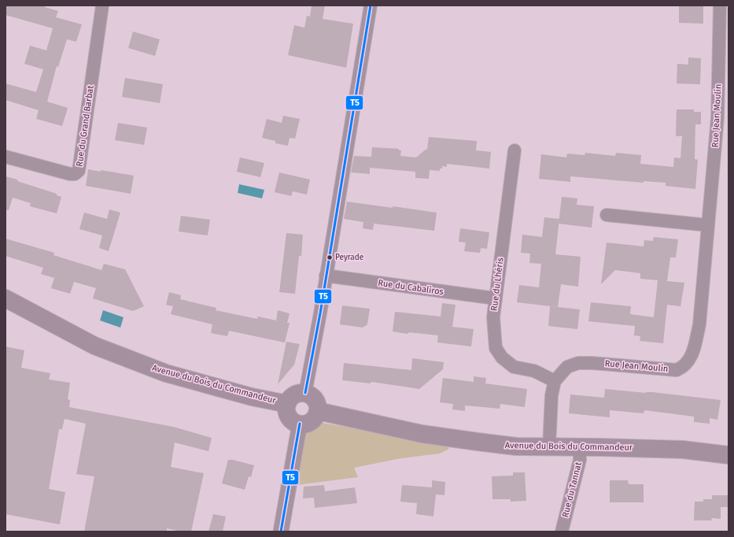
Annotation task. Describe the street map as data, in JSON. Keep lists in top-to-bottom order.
{
  "streets": {
    "main road": ["Avenue du Bois du Commandeur"],
    "street": [
      "Rue Jean Moulin",
      "Rue du Grand Barbat",
      "Rue du Lhéris",
      "Rue du Cabaliros",
      "Rue du Tannat"
    ]
  },
  "crossings": [
    ["Rue Jean Moulin", "Rue du Lhéris"],
    ["Rue Jean Moulin", "Avenue du Bois du Commandeur"],
    ["Rue du Lhéris", "Rue du Cabaliros"],
    ["Avenue du Bois du Commandeur", "Rue du Tannat"]
  ],
  "places": ["Peyrade"],
  "lines": ["transit line T5"]
}
